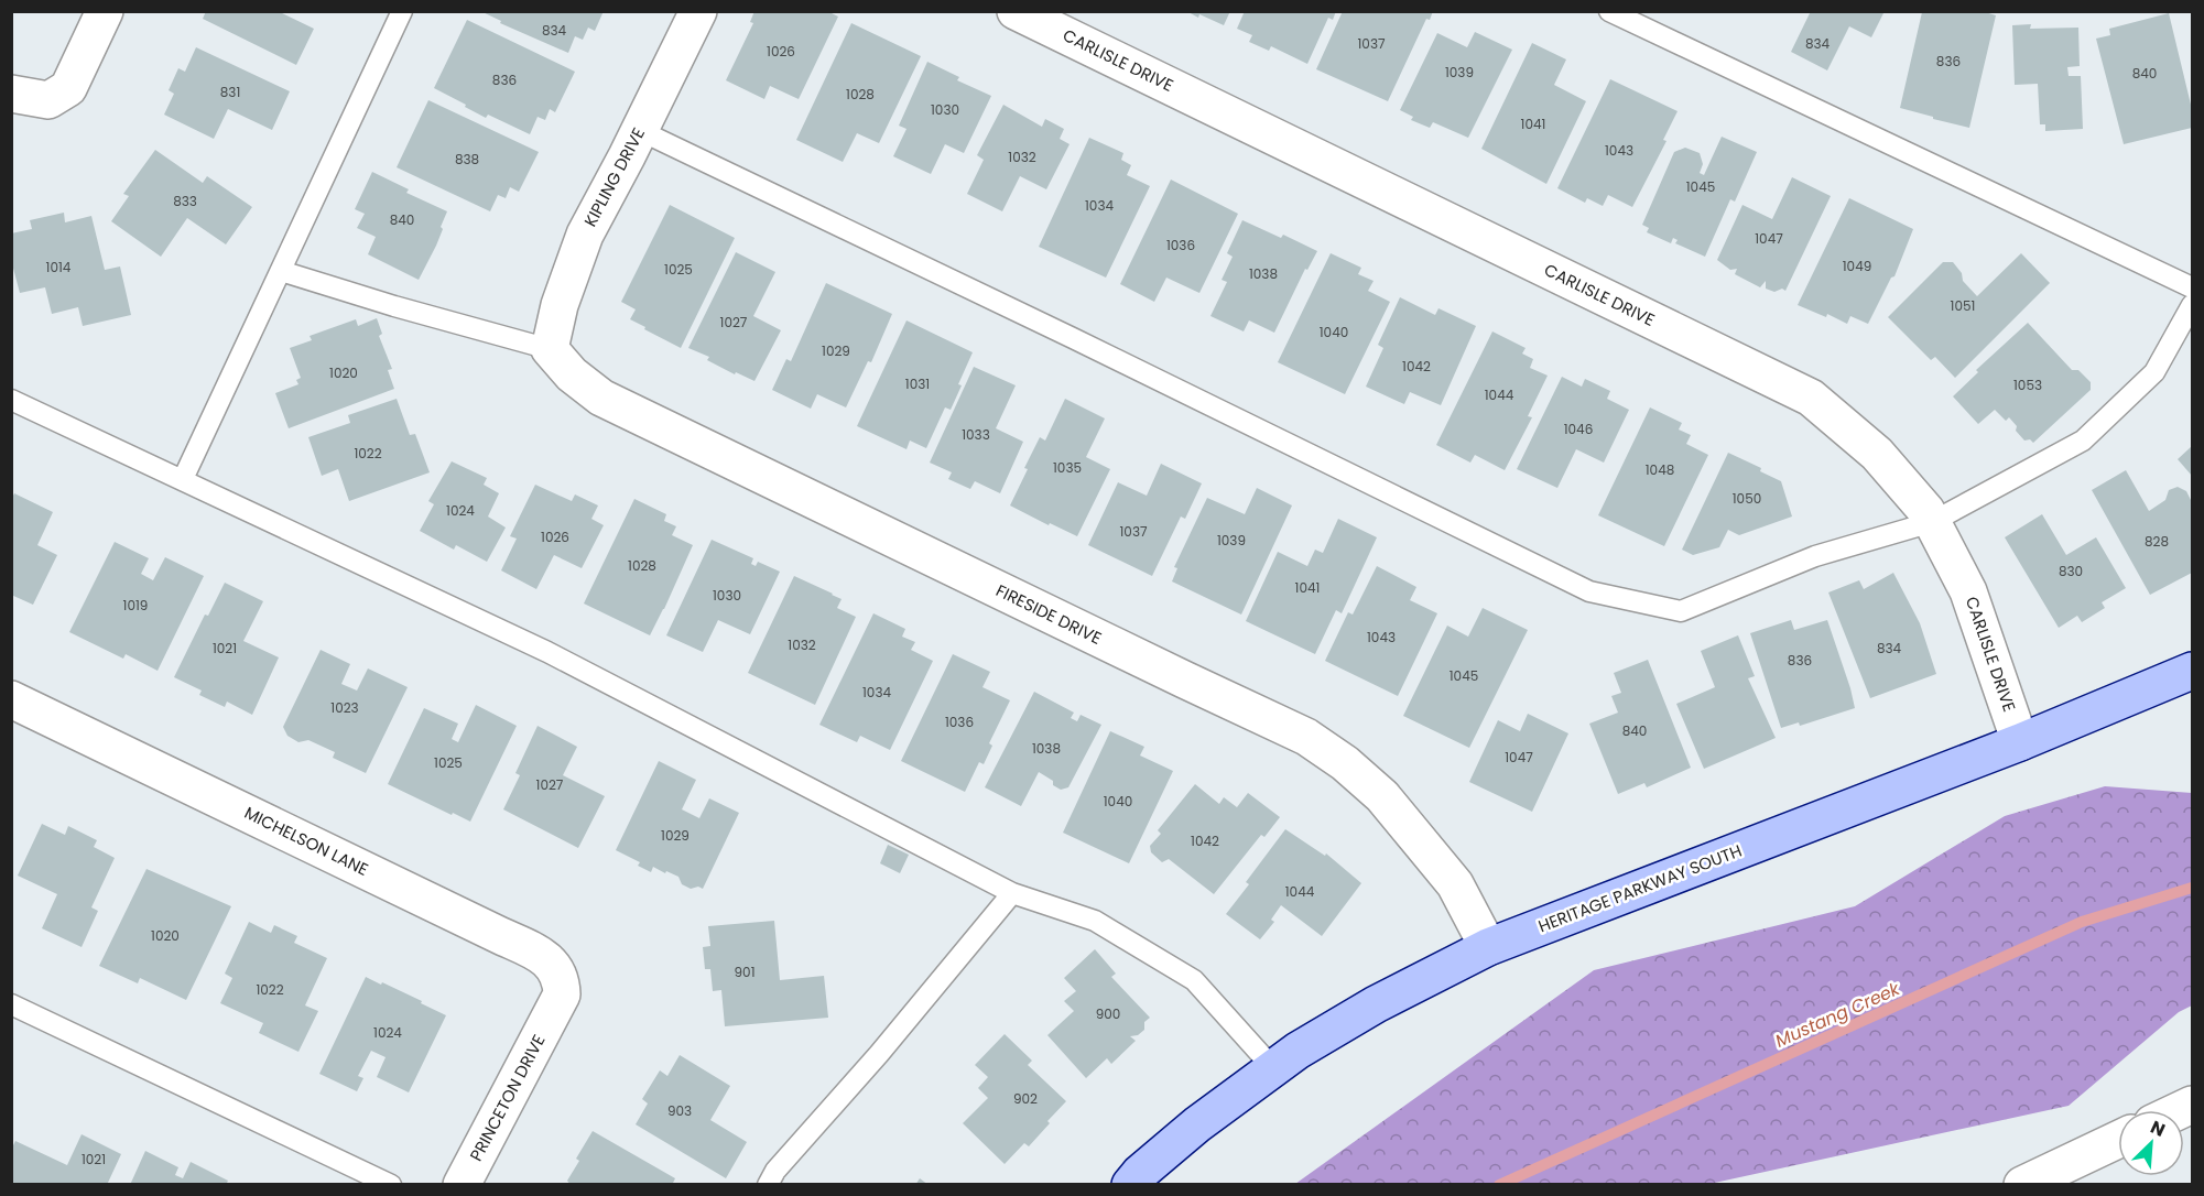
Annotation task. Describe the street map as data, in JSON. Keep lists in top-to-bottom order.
{
  "streets": {
    "street": [
      "CARLISLE DRIVE",
      "KIPLING DRIVE",
      "FIRESIDE DRIVE",
      "MICHELSON LANE",
      "HERITAGE PARKWAY SOUTH",
      "PRINCETON DRIVE"
    ]
  },
  "crossings": [
    ["CARLISLE DRIVE", "HERITAGE PARKWAY SOUTH"],
    ["KIPLING DRIVE", "FIRESIDE DRIVE"],
    ["FIRESIDE DRIVE", "HERITAGE PARKWAY SOUTH"],
    ["MICHELSON LANE", "PRINCETON DRIVE"]
  ],
  "water": ["Mustang Creek"],
  "house_numbers": [
    "834",
    "1037",
    "834",
    "1026",
    "836",
    "1039",
    "840",
    "836",
    "831",
    "1028",
    "1030",
    "1041",
    "1043",
    "1032",
    "838",
    "1045",
    "833",
    "1034",
    "840",
    "1047",
    "1036",
    "1049",
    "1014",
    "1025",
    "1038",
    "1051",
    "1027",
    "1040",
    "1029",
    "1042",
    "1020",
    "1031",
    "1053",
    "1044",
    "1046",
    "1033",
    "1022",
    "1035",
    "1048",
    "1050",
    "1024",
    "1037",
    "1026",
    "1039",
    "828",
    "1028",
    "830",
    "1041",
    "1030",
    "1019",
    "1043",
    "1032",
    "1021",
    "834",
    "836",
    "1045",
    "1034",
    "1023",
    "1036",
    "840",
    "1038",
    "1047",
    "1025",
    "1027",
    "1040",
    "1029",
    "1042",
    "1044",
    "1020",
    "901",
    "1022",
    "900",
    "1024",
    "902",
    "903",
    "1021"
  ],
  "north": "top right"
}
